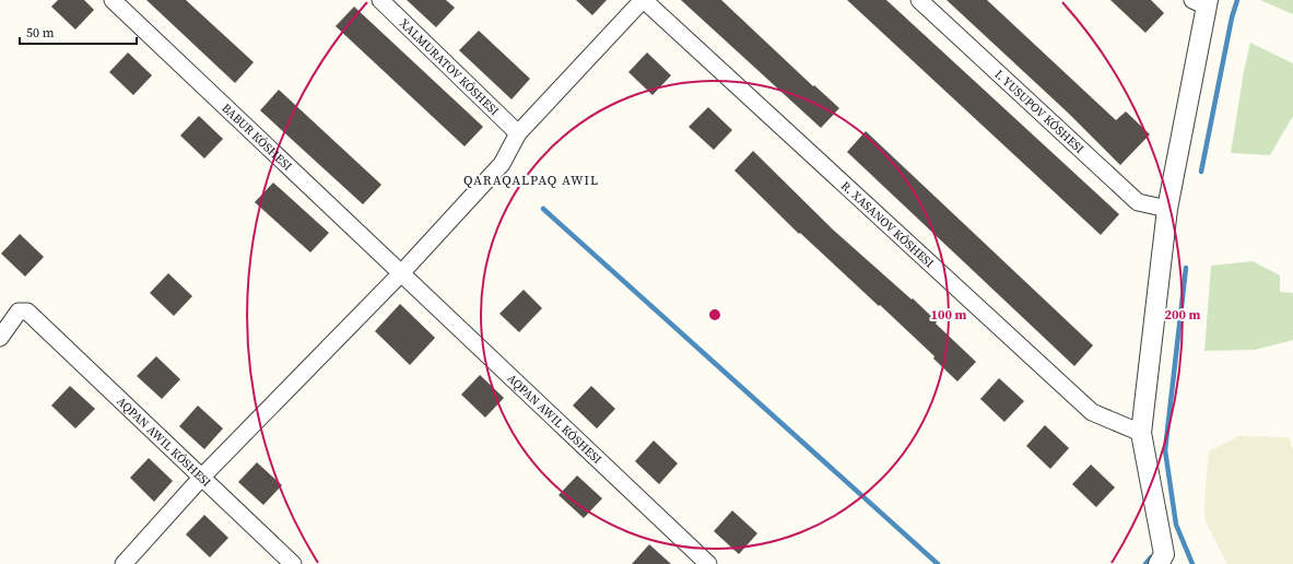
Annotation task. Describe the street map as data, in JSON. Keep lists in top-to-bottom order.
{
  "streets": {
    "street": [
      "XALMURATOV KÓSHESI",
      "I. YUSUPOV KÓSHESI",
      "BABUR KÓSHESI",
      "R. XASANOV KÓSHESI"
    ]
  },
  "districts": ["QARAQALPAQ AWIL"],
  "scale_bar": "50 m",
  "rings": ["100 m", "200 m"]
}
